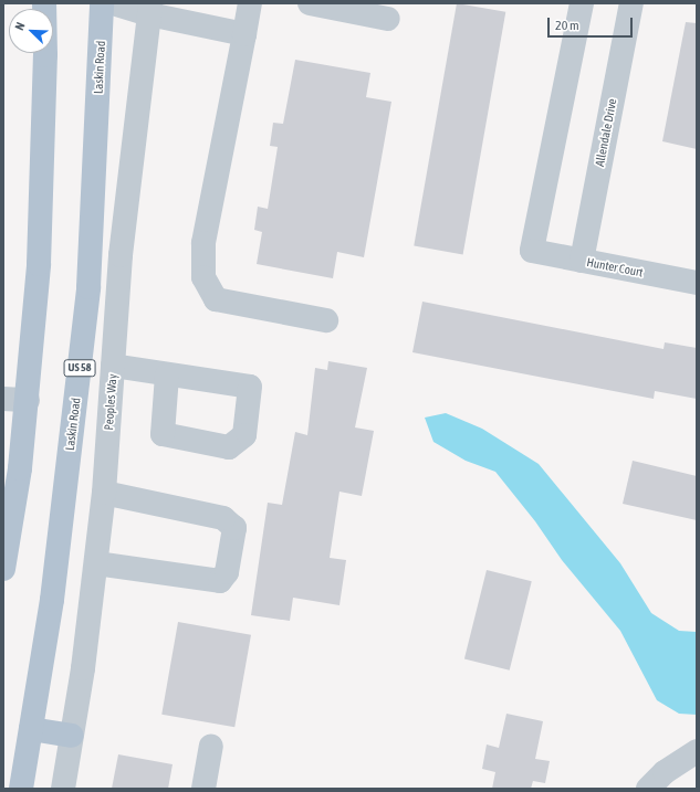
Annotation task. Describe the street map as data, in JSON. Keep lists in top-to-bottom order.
{
  "streets": {
    "main road": ["Laskin Road", "US 58"],
    "street": ["Allendale Drive", "Hunter Court", "Peoples Way"]
  },
  "crossings": [
    ["Allendale Drive", "Hunter Court"]
  ],
  "scale_bar": "20 m",
  "north": "top left"
}
